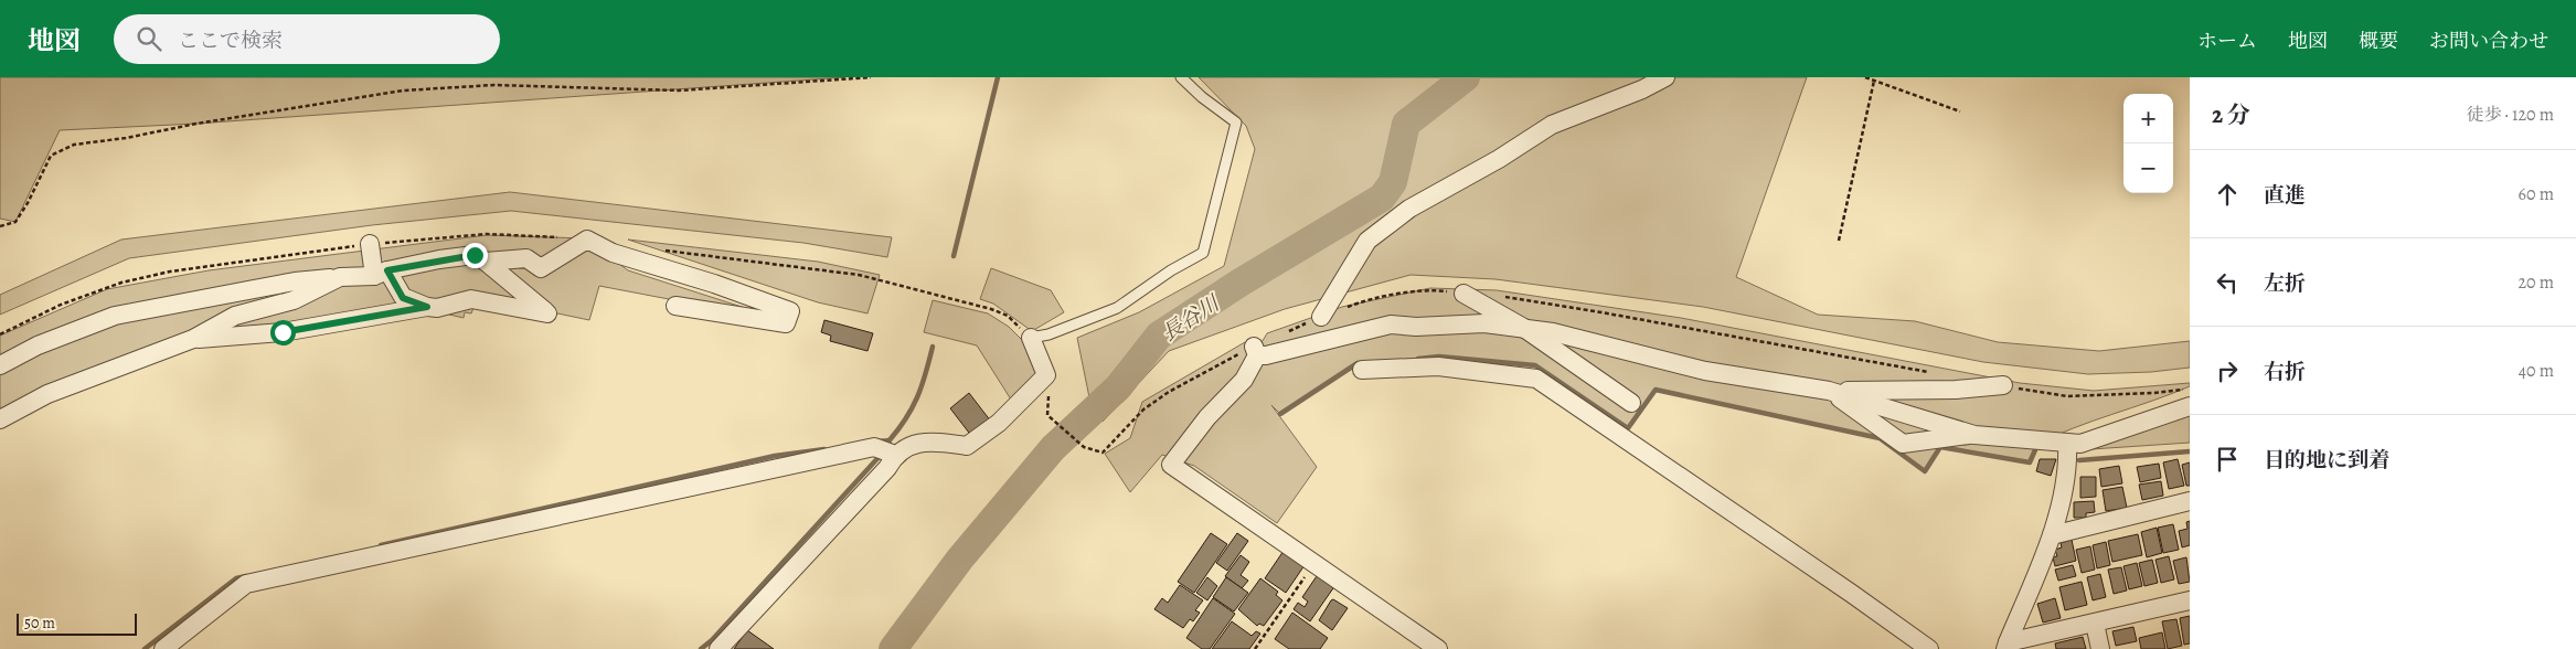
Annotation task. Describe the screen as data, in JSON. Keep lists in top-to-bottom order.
{
  "water": ["長谷川"],
  "scale_bar": "50 m",
  "page": {
    "header": "地図",
    "search": "ここで検索",
    "nav": [
      "ホーム",
      "地図",
      "概要",
      "お問い合わせ"
    ],
    "heading": ["2 分", "徒歩 · 120 m"],
    "map_buttons": ["+", "−"],
    "list": [
      ["直進", "60 m"],
      ["左折", "20 m"],
      ["右折", "40 m"],
      "目的地に到着"
    ],
    "scale": "50 m"
  }
}
